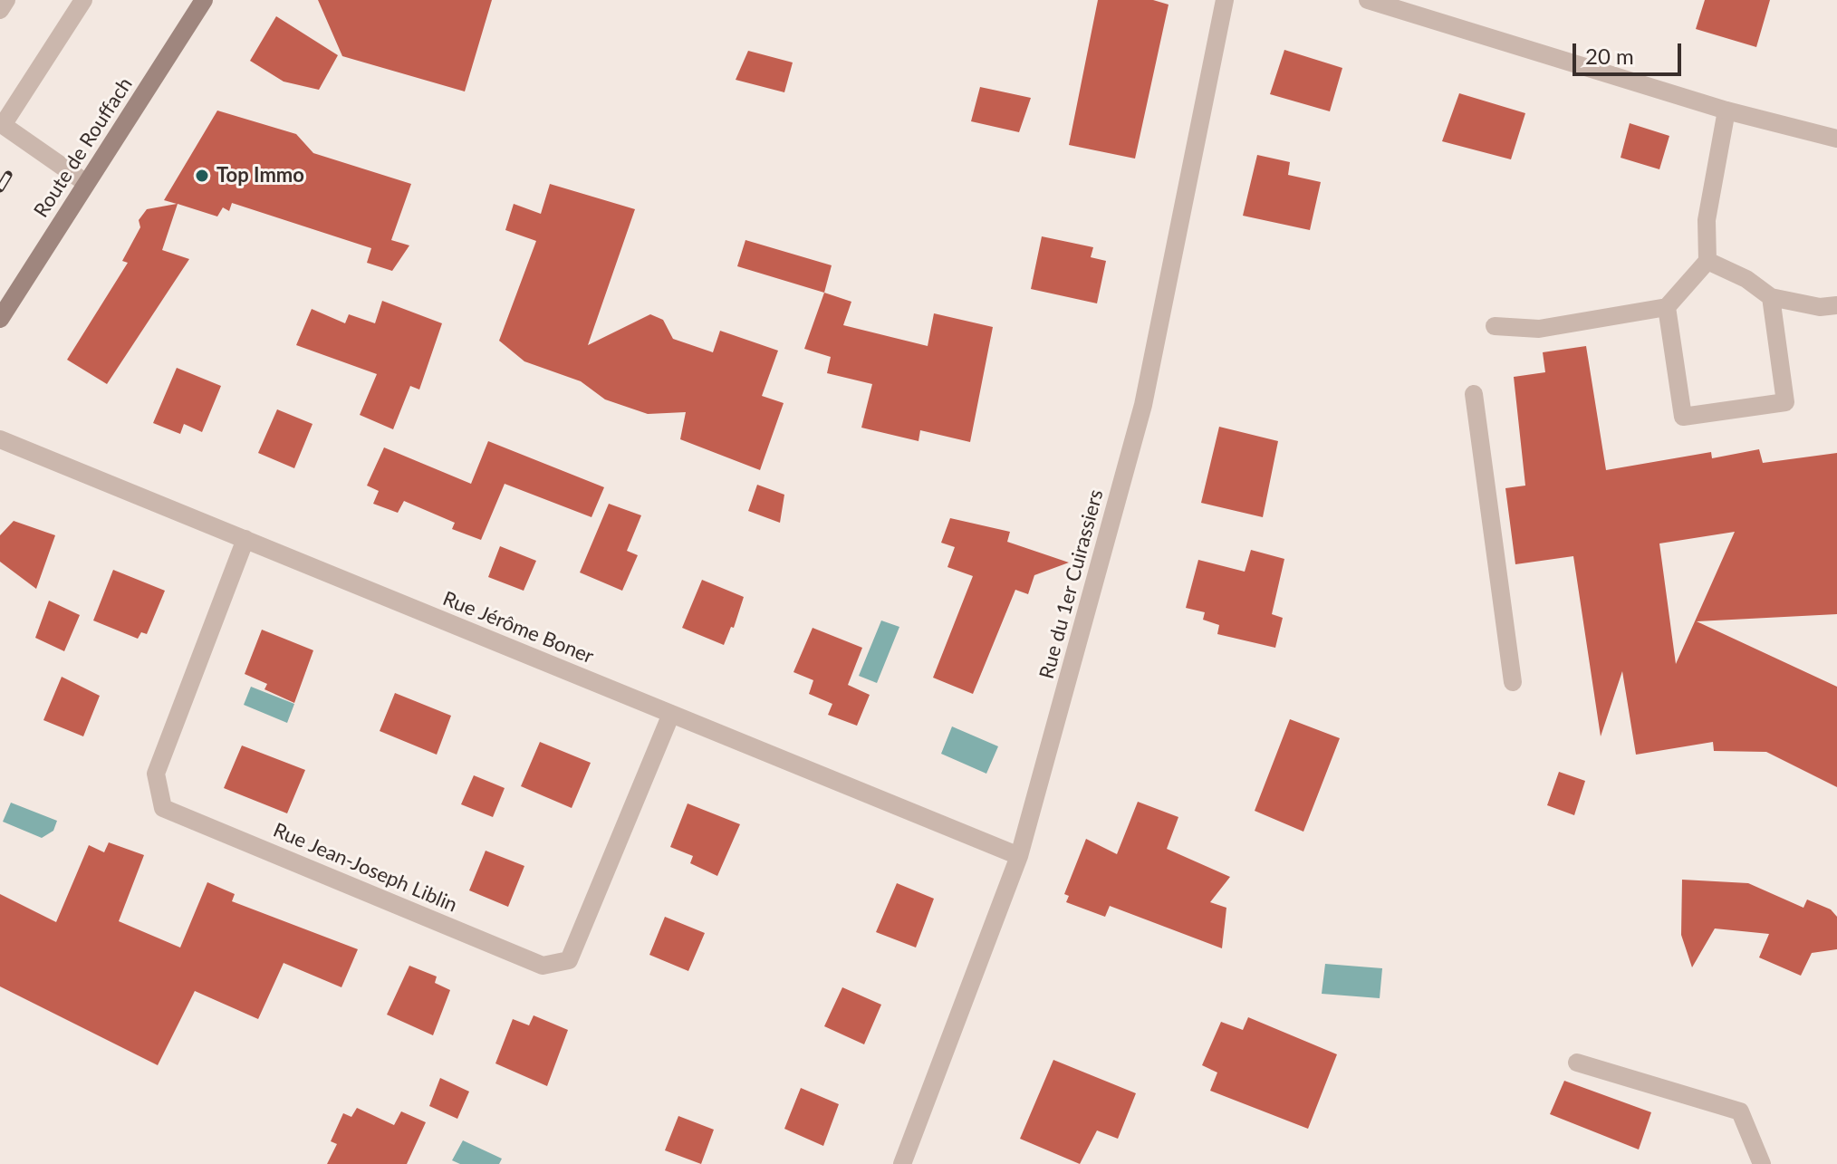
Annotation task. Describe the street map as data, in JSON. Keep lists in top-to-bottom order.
{
  "streets": {
    "main road": ["Route de Rouffach"],
    "street": ["Rue du 1er Cuirassiers", "Rue Jérôme Boner", "Rue Jean-Joseph Liblin"]
  },
  "crossings": [
    ["Rue du 1er Cuirassiers", "Rue Jérôme Boner"],
    ["Rue Jérôme Boner", "Rue Jean-Joseph Liblin"]
  ],
  "places": ["Top Immo"],
  "scale_bar": "20 m"
}
